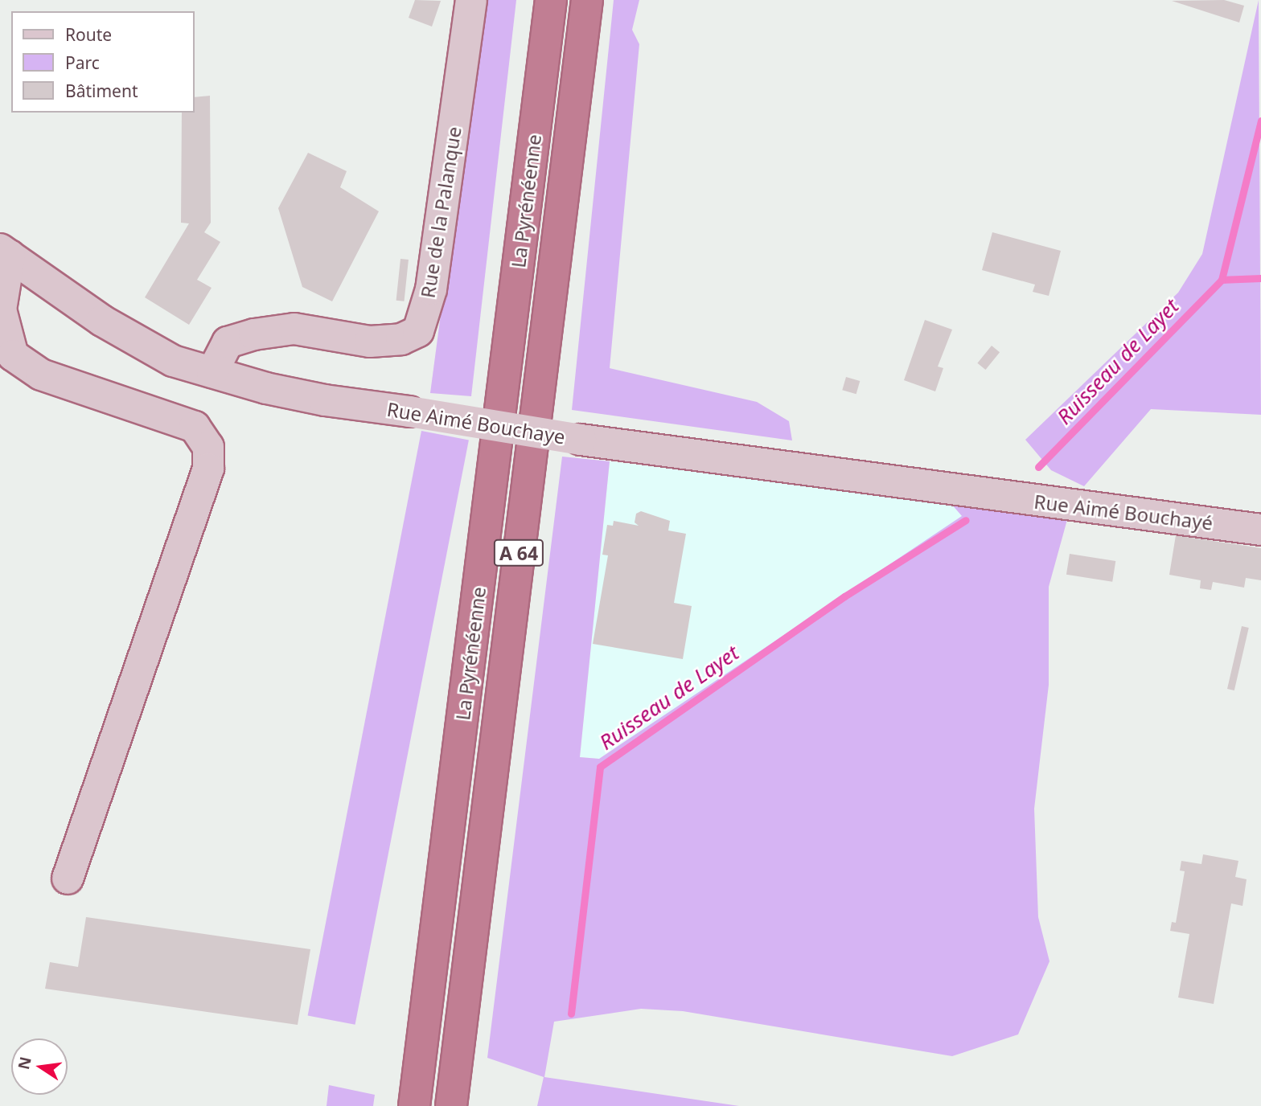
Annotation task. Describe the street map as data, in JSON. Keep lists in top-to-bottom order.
{
  "streets": {
    "highway": ["La Pyrénéenne", "A 64"],
    "street": ["Rue de la Palanque", "Rue Aimé Bouchaye", "Rue Aimé Bouchayé"]
  },
  "crossings": [
    ["Rue de la Palanque", "Rue Aimé Bouchaye"],
    ["Rue Aimé Bouchaye", "Rue Aimé Bouchayé"]
  ],
  "water": ["Ruisseau de Layet"],
  "legend": ["Route", "Parc", "Bâtiment"],
  "north": "left"
}
